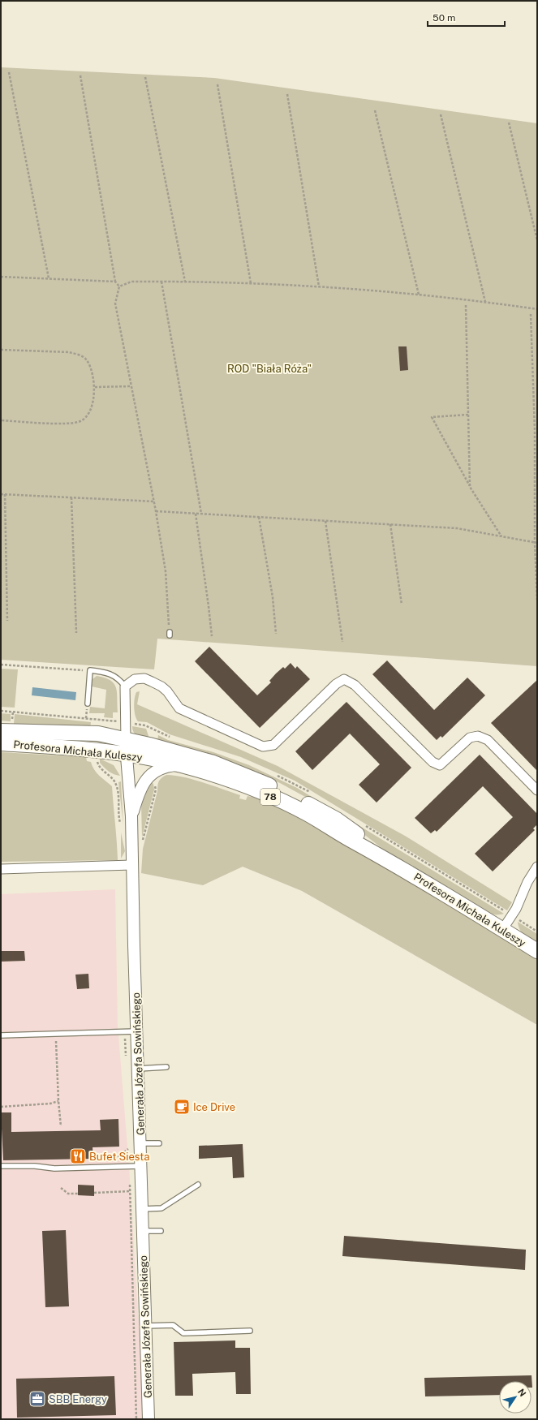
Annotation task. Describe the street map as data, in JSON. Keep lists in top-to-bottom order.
{
  "streets": {
    "main road": ["Profesora Michała Kuleszy", "78"],
    "street": ["Generała Józefa Sowińskiego"]
  },
  "crossings": [
    ["Profesora Michała Kuleszy", "Generała Józefa Sowińskiego"]
  ],
  "parks": ["ROD \"Biała Róża\""],
  "places": {
    "cafe": ["Ice Drive"],
    "restaurant": ["Bufet Siesta"],
    "office": ["SBB Energy"]
  },
  "scale_bar": "50 m",
  "north": "top right"
}
